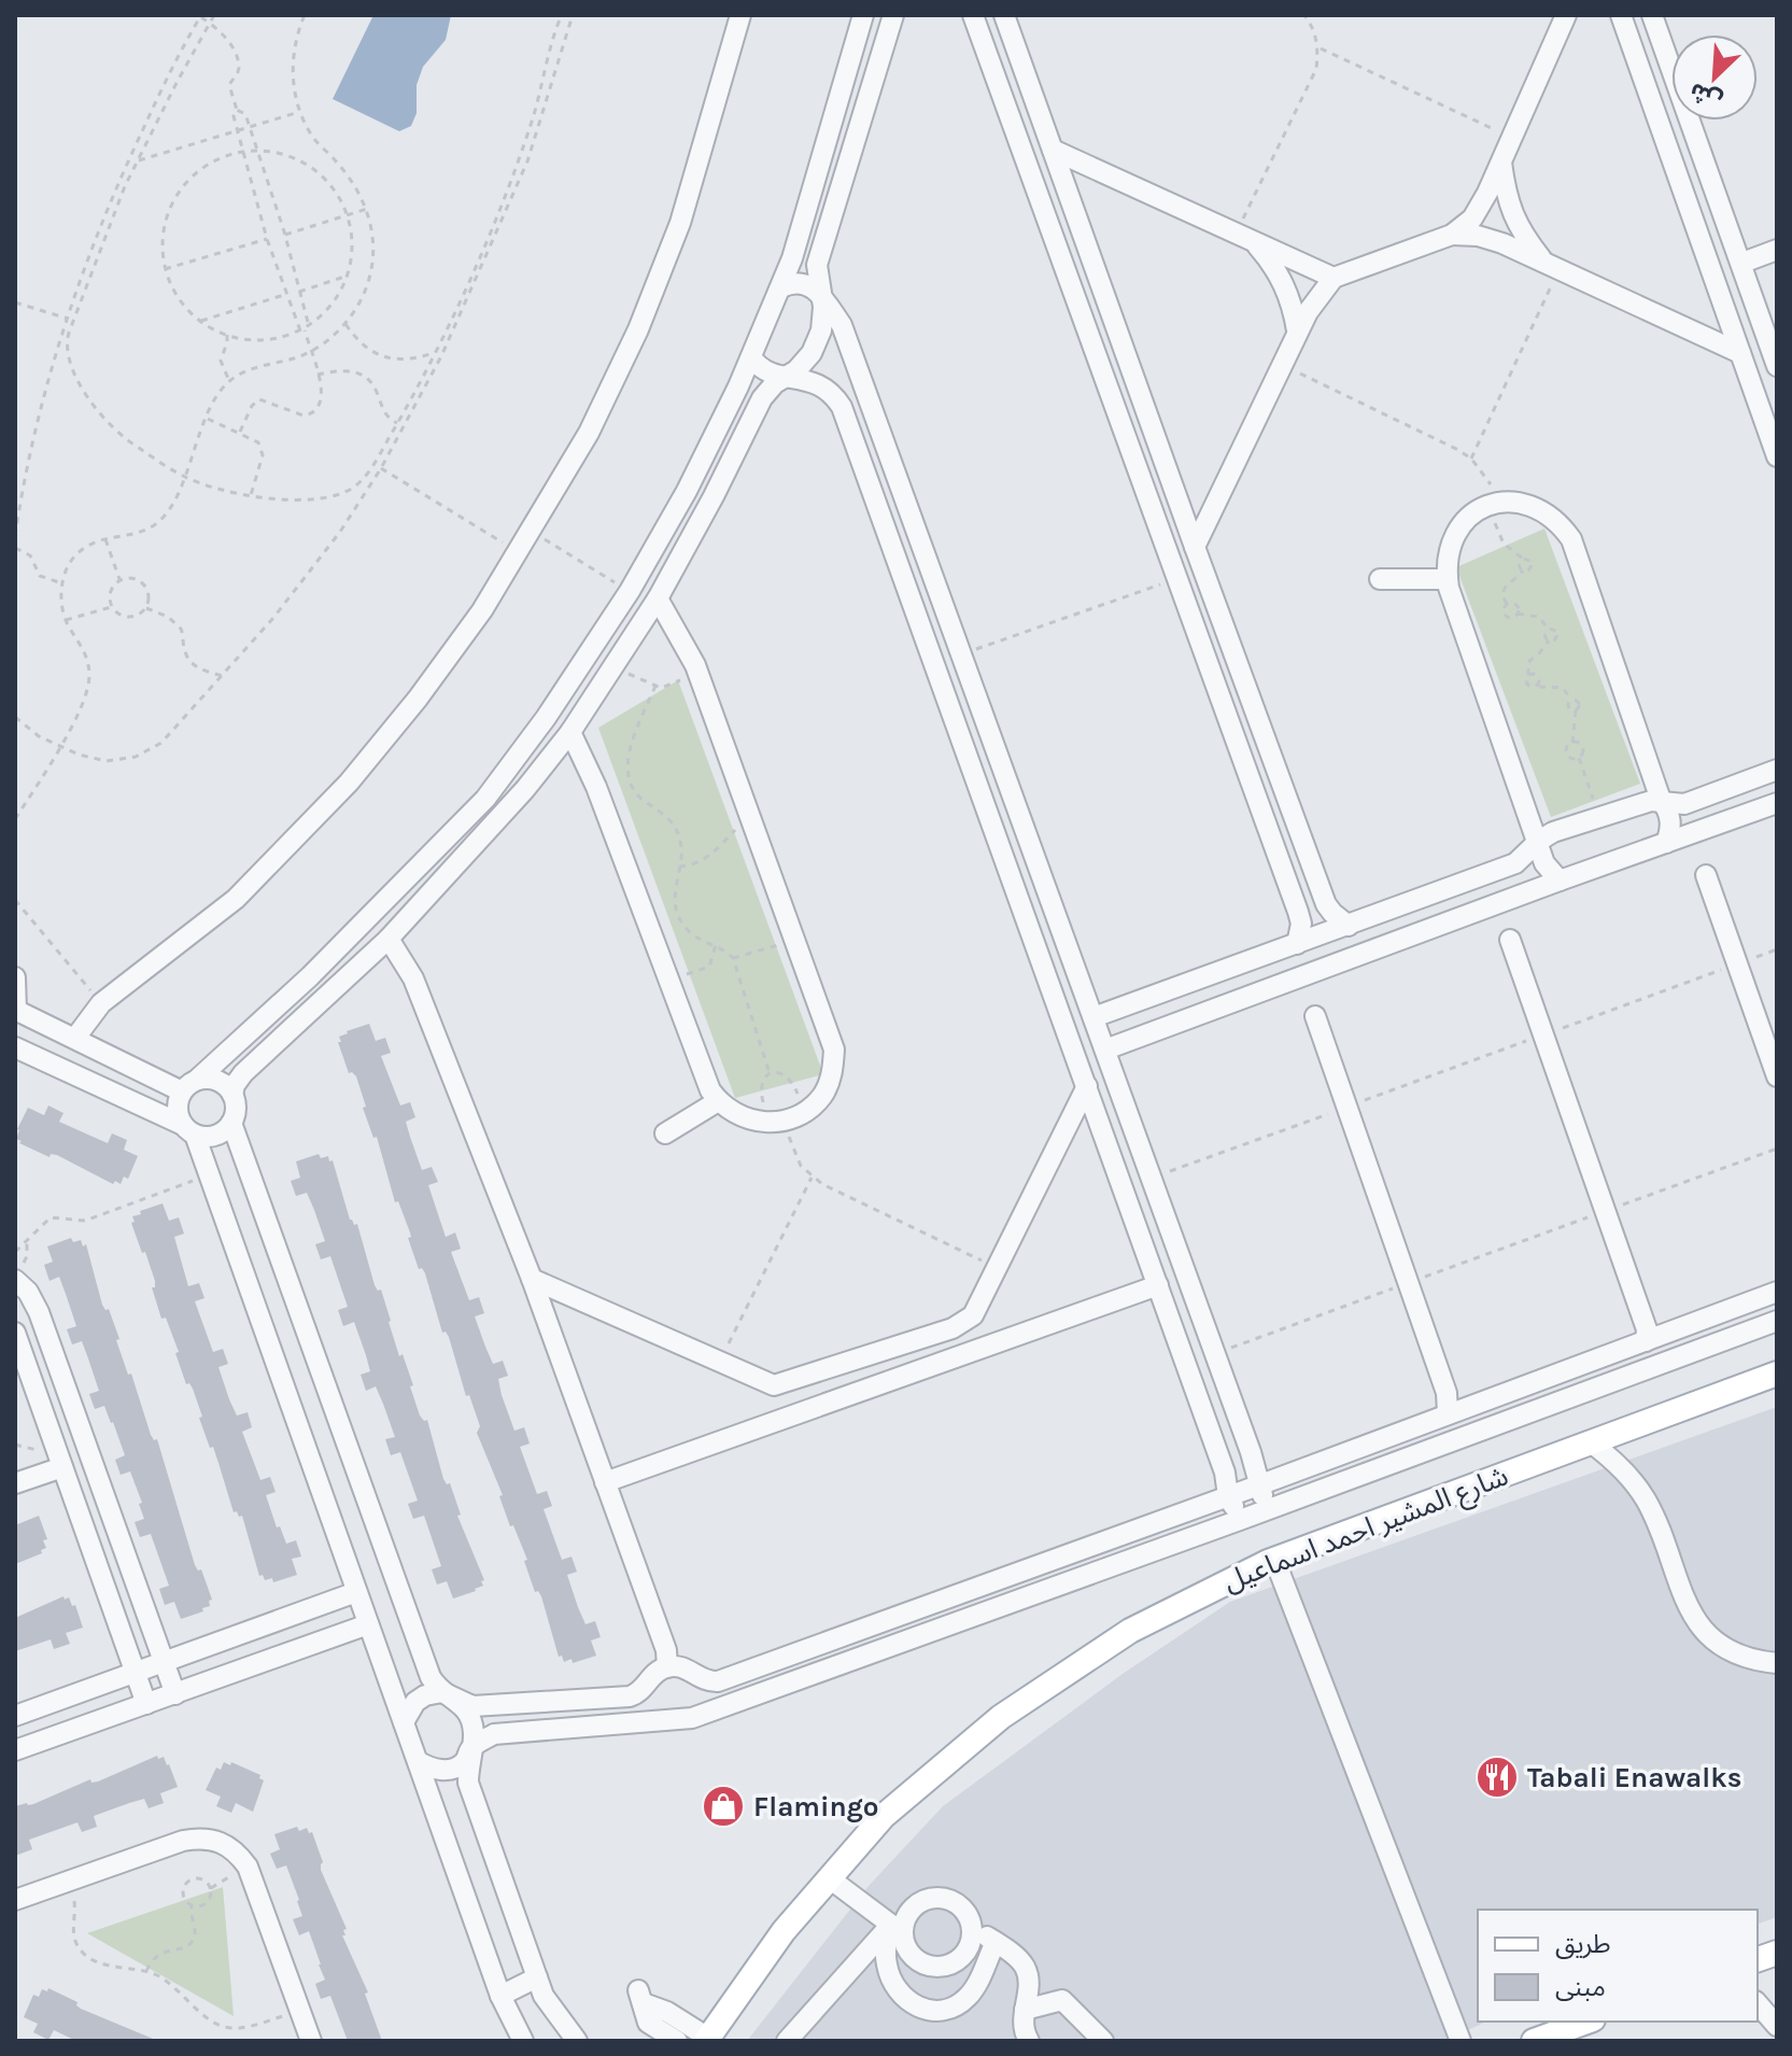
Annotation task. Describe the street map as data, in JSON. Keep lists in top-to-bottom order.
{
  "streets": {
    "main road": ["شارع المشير احمد اسماعيل"]
  },
  "places": {
    "restaurant": ["Tabali Enawalks"],
    "shop": ["Flamingo"]
  },
  "legend": ["طريق", "مبنى"],
  "north": "bottom left"
}
